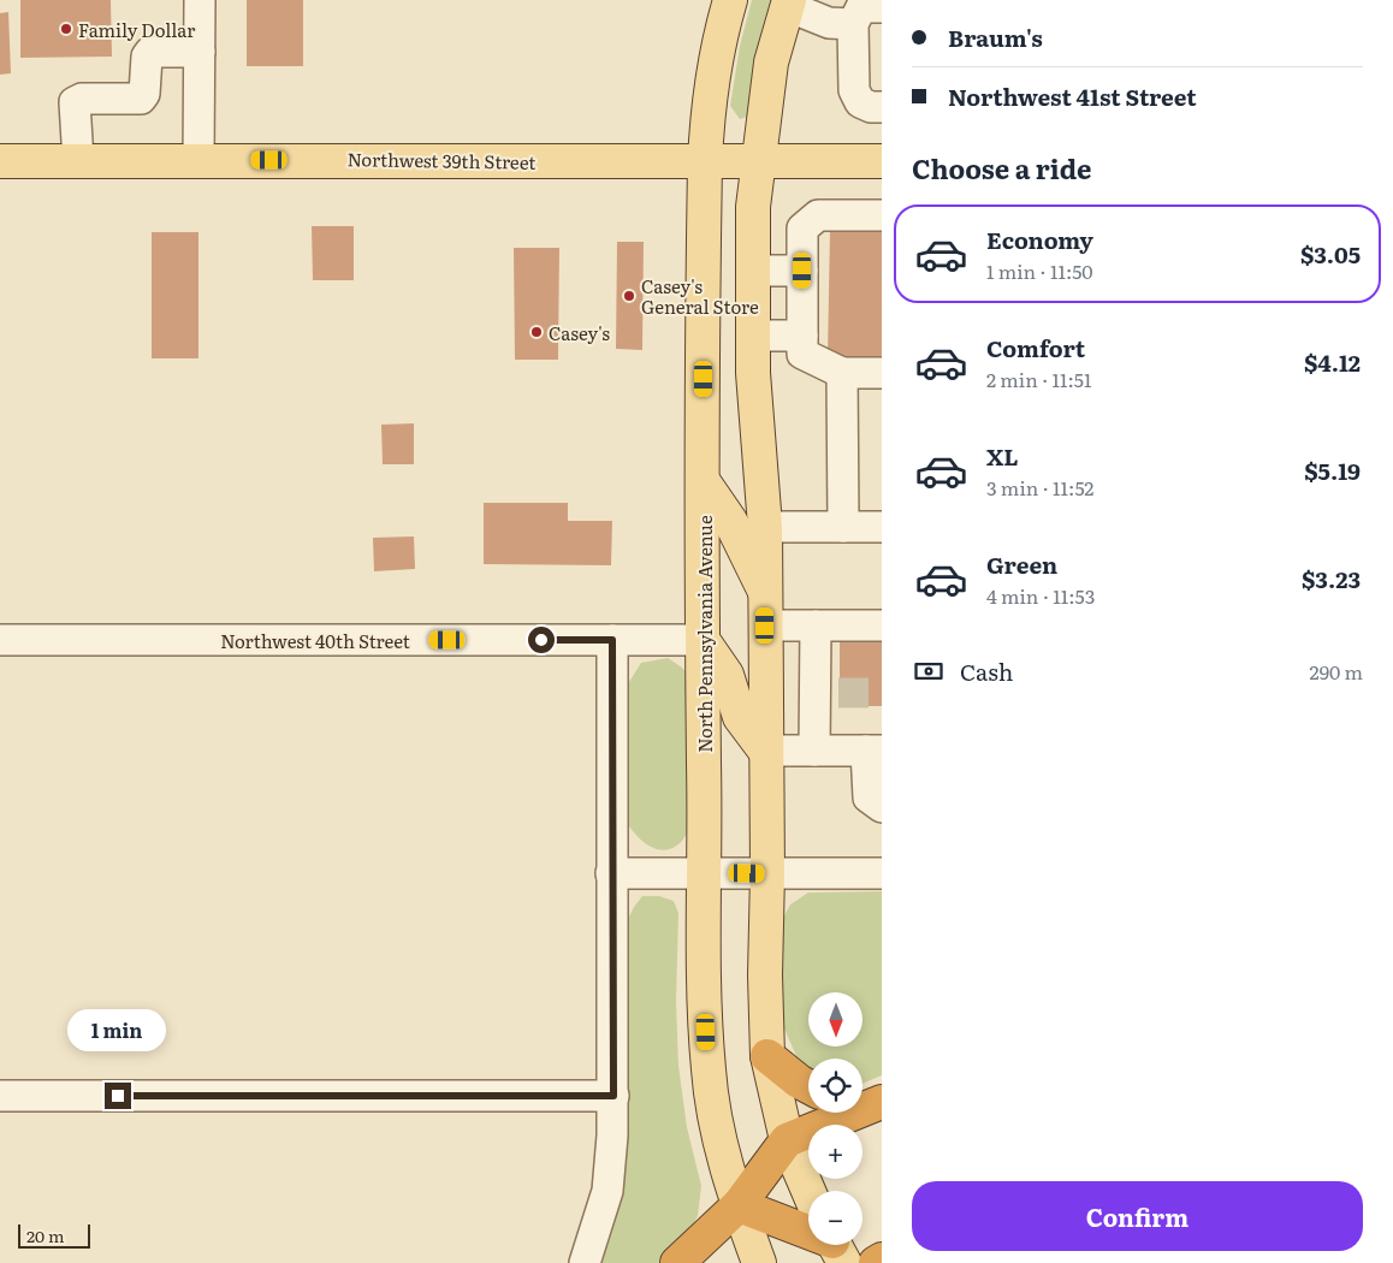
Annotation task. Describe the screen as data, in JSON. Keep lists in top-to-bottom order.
{
  "streets": {
    "main road": ["Northwest 39th Street", "North Pennsylvania Avenue"],
    "street": ["Northwest 40th Street"]
  },
  "crossings": [
    ["Northwest 39th Street", "North Pennsylvania Avenue"],
    ["North Pennsylvania Avenue", "Northwest 40th Street"]
  ],
  "places": ["Family Dollar", "Casey's General Store", "Casey's"],
  "scale_bar": "20 m",
  "north": "bottom",
  "page": {
    "banner": ["Braum's", "Northwest 41st Street"],
    "heading": "Choose a ride",
    "list": [
      {
        "name": "Economy",
        "note": "1 min · 11:50",
        "value": "$3.05"
      },
      {
        "name": "Comfort",
        "note": "2 min · 11:51",
        "value": "$4.12"
      },
      {
        "name": "XL",
        "note": "3 min · 11:52",
        "value": "$5.19"
      },
      {
        "name": "Green",
        "note": "4 min · 11:53",
        "value": "$3.23"
      }
    ],
    "pay": ["Cash", "290 m"],
    "map_buttons": ["+", "−"],
    "bubble": "1 min",
    "buttons": "Confirm",
    "scale": "20 m"
  }
}
